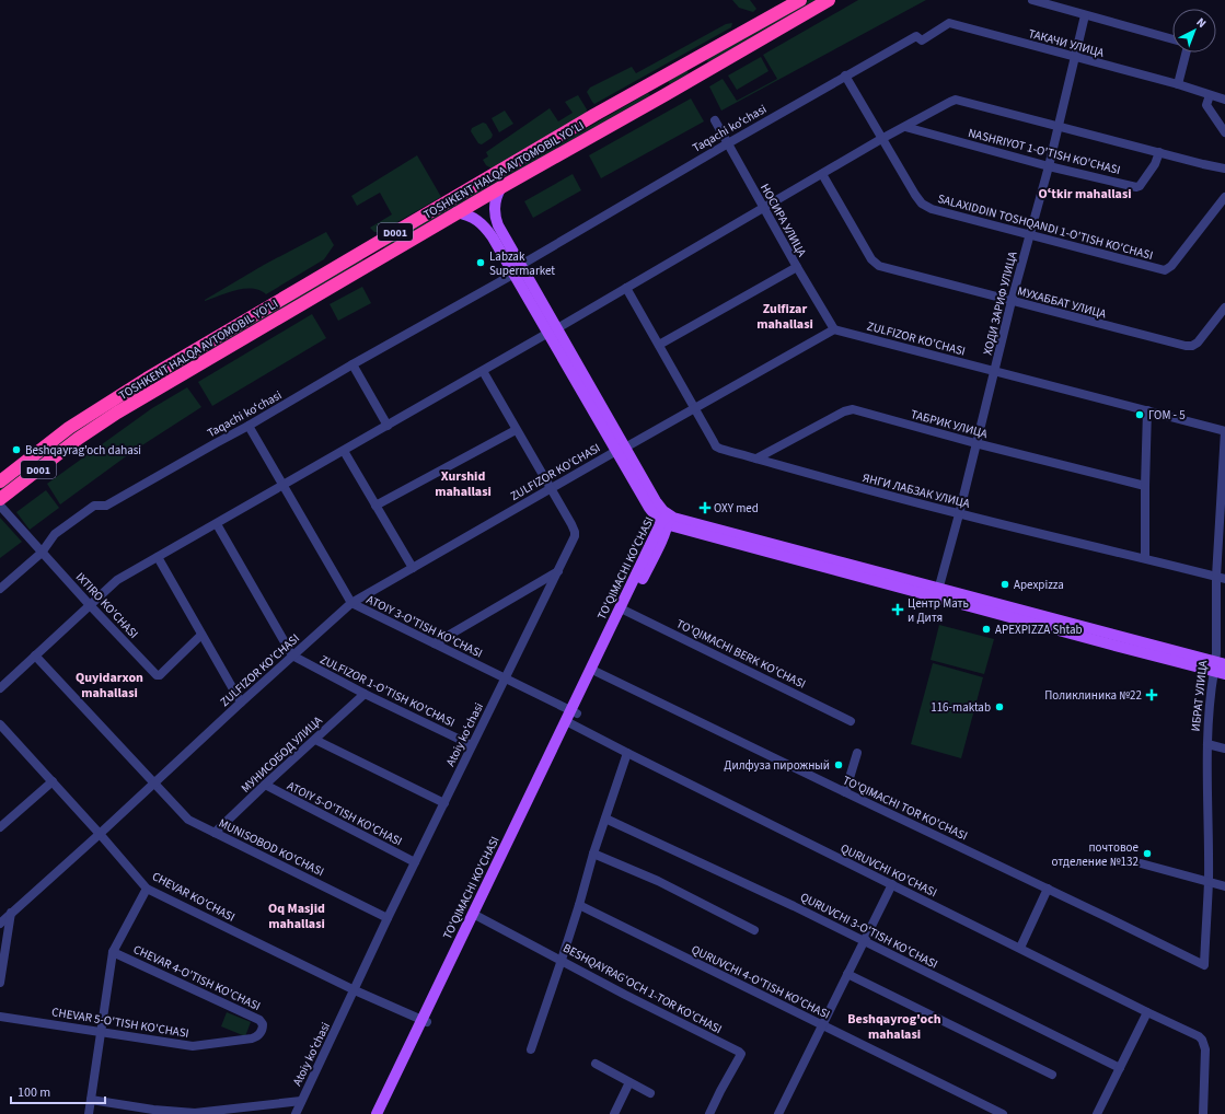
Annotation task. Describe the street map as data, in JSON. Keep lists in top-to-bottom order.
{
  "streets": {
    "highway": ["TOSHKENT HALQA AVTOMOBIL YO'LI", "D001"],
    "main road": ["TO'QIMACHI KO'CHASI"],
    "street": [
      "ТАКАЧИ УЛИЦА",
      "Taqachi koʻchasi",
      "NASHRIYOT 1-O'TISH KO'CHASI",
      "НОСИРА УЛИЦА",
      "SALAXIDDIN TOSHQANDI 1-O'TISH KO'CHASI",
      "МУХАББАТ УЛИЦА",
      "ХОДИ ЗАРИФ УЛИЦА",
      "ZULFIZOR KO'CHASI",
      "ТАБРИК УЛИЦА",
      "ЯНГИ ЛАБЗАК УЛИЦА",
      "IXTIRO KO'CHASI",
      "ATOIY 3-O'TISH KO'CHASI",
      "TO'QIMACHI BERK KO'CHASI",
      "ZULFIZOR 1-O'TISH KO'CHASI",
      "ИБРАТ УЛИЦА",
      "Atoiy koʻchasi",
      "МУНИСОБОД УЛИЦА",
      "TO'QIMACHI TOR KO'CHASI",
      "ATOIY 5-O'TISH KO'CHASI",
      "MUNISOBOD KO'CHASI",
      "QURUVCHI KO'CHASI",
      "CHEVAR KO'CHASI",
      "QURUVCHI 3-O'TISH KO'CHASI",
      "CHEVAR 4-O'TISH KO'CHASI",
      "QURUVCHI 4-O'TISH KO'CHASI",
      "BESHQAYRAG'OCH 1-TOR KO'CHASI",
      "CHEVAR 5-O'TISH KO'CHASI"
    ]
  },
  "crossings": [
    ["ТАКАЧИ УЛИЦА", "Taqachi koʻchasi"],
    ["ТАКАЧИ УЛИЦА", "ХОДИ ЗАРИФ УЛИЦА"],
    ["Taqachi koʻchasi", "НОСИРА УЛИЦА"],
    ["Taqachi koʻchasi", "SALAXIDDIN TOSHQANDI 1-O'TISH KO'CHASI"],
    ["Taqachi koʻchasi", "IXTIRO KO'CHASI"],
    ["Taqachi koʻchasi", "ATOIY 3-O'TISH KO'CHASI"],
    ["NASHRIYOT 1-O'TISH KO'CHASI", "ХОДИ ЗАРИФ УЛИЦА"],
    ["НОСИРА УЛИЦА", "ZULFIZOR KO'CHASI"],
    ["SALAXIDDIN TOSHQANDI 1-O'TISH KO'CHASI", "ХОДИ ЗАРИФ УЛИЦА"],
    ["МУХАББАТ УЛИЦА", "ХОДИ ЗАРИФ УЛИЦА"],
    ["ХОДИ ЗАРИФ УЛИЦА", "ZULFIZOR KO'CHASI"],
    ["ХОДИ ЗАРИФ УЛИЦА", "ТАБРИК УЛИЦА"],
    ["ХОДИ ЗАРИФ УЛИЦА", "ЯНГИ ЛАБЗАК УЛИЦА"],
    ["ZULFIZOR KO'CHASI", "ЯНГИ ЛАБЗАК УЛИЦА"],
    ["ZULFIZOR KO'CHASI", "ATOIY 3-O'TISH KO'CHASI"],
    ["ZULFIZOR KO'CHASI", "ZULFIZOR 1-O'TISH KO'CHASI"],
    ["ZULFIZOR KO'CHASI", "ИБРАТ УЛИЦА"],
    ["ZULFIZOR KO'CHASI", "Atoiy koʻchasi"],
    ["ZULFIZOR KO'CHASI", "MUNISOBOD KO'CHASI"],
    ["ZULFIZOR KO'CHASI", "CHEVAR KO'CHASI"],
    ["ТАБРИК УЛИЦА", "ЯНГИ ЛАБЗАК УЛИЦА"],
    ["ЯНГИ ЛАБЗАК УЛИЦА", "ИБРАТ УЛИЦА"],
    ["TO'QIMACHI KO'CHASI", "ATOIY 3-O'TISH KO'CHASI"],
    ["TO'QIMACHI KO'CHASI", "TO'QIMACHI BERK KO'CHASI"],
    ["TO'QIMACHI KO'CHASI", "TO'QIMACHI TOR KO'CHASI"],
    ["TO'QIMACHI KO'CHASI", "QURUVCHI KO'CHASI"],
    ["TO'QIMACHI KO'CHASI", "CHEVAR KO'CHASI"],
    ["TO'QIMACHI KO'CHASI", "BESHQAYRAG'OCH 1-TOR KO'CHASI"],
    ["ATOIY 3-O'TISH KO'CHASI", "Atoiy koʻchasi"],
    ["ATOIY 3-O'TISH KO'CHASI", "QURUVCHI KO'CHASI"],
    ["ZULFIZOR 1-O'TISH KO'CHASI", "Atoiy koʻchasi"],
    ["ZULFIZOR 1-O'TISH KO'CHASI", "МУНИСОБОД УЛИЦА"],
    ["ИБРАТ УЛИЦА", "TO'QIMACHI TOR KO'CHASI"],
    ["Atoiy koʻchasi", "ATOIY 5-O'TISH KO'CHASI"],
    ["Atoiy koʻchasi", "MUNISOBOD KO'CHASI"],
    ["Atoiy koʻchasi", "CHEVAR KO'CHASI"],
    ["МУНИСОБОД УЛИЦА", "ATOIY 5-O'TISH KO'CHASI"],
    ["МУНИСОБОД УЛИЦА", "MUNISOBOD KO'CHASI"],
    ["CHEVAR 4-O'TISH KO'CHASI", "CHEVAR 5-O'TISH KO'CHASI"]
  ],
  "districts": [
    "Oʻtkir mahallasi",
    "Zulfizar mahallasi",
    "Xurshid mahallasi",
    "Quyidarxon mahallasi",
    "Oq Masjid mahallasi",
    "Beshqayrog'och mahalasi"
  ],
  "places": {
    "other": [
      "Labzak Supermarket",
      "ГОМ - 5",
      "Beshqayrag'och dahasi",
      "Apexpizza",
      "APEXPIZZA Shtab",
      "116-maktab",
      "Дилфуза пирожный",
      "почтовое отделение №132"
    ],
    "health": ["OXY med", "Центр Мать и Дитя", "Поликлиника №22"]
  },
  "scale_bar": "100 m",
  "north": "top right"
}
